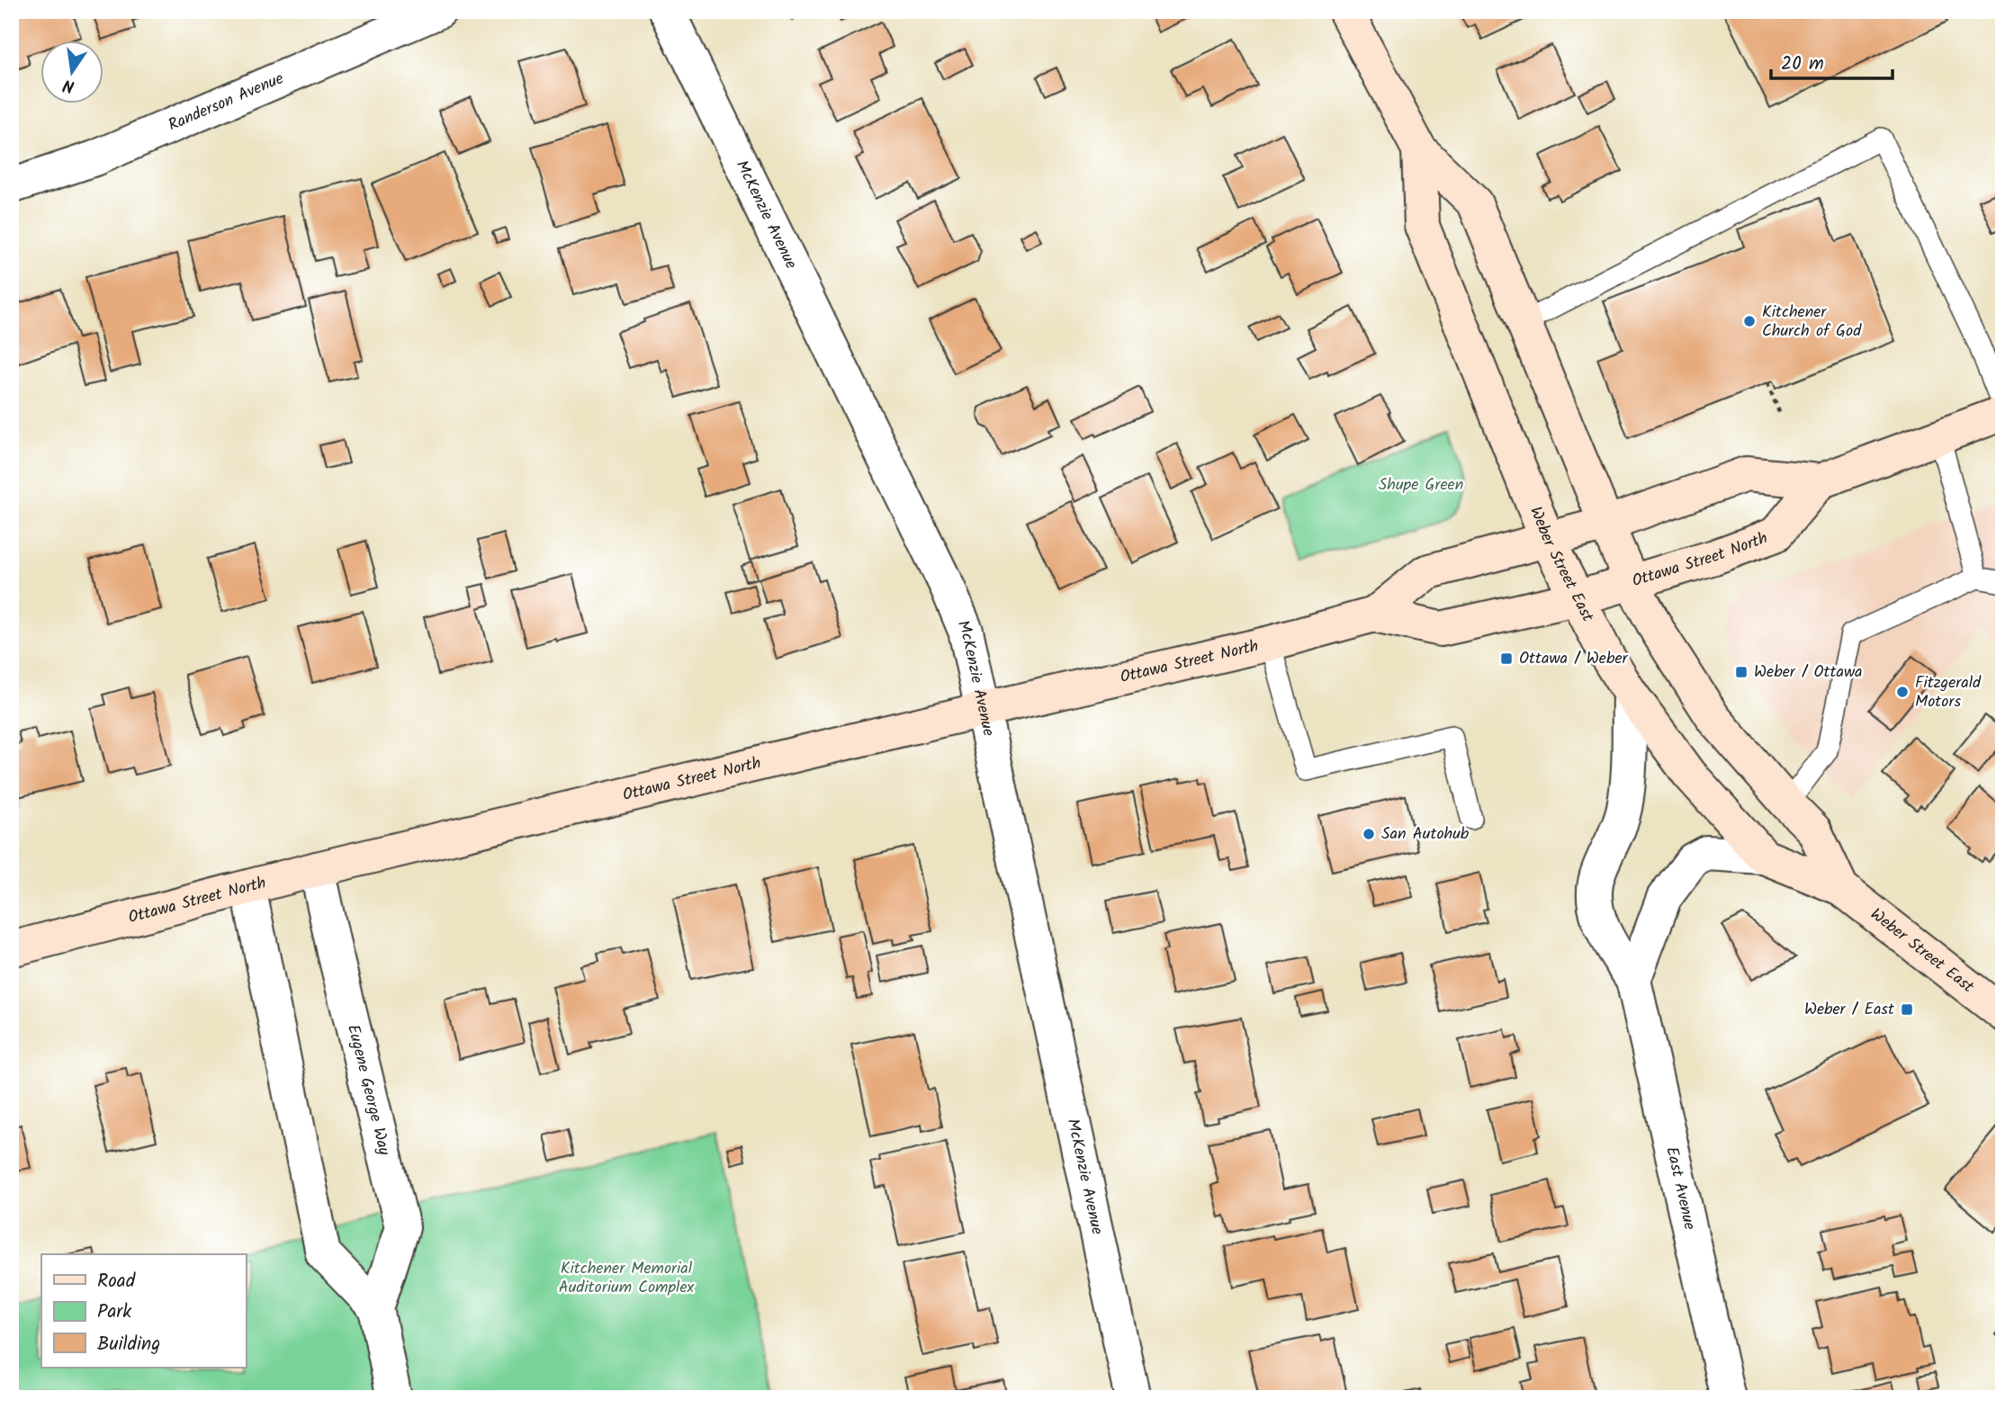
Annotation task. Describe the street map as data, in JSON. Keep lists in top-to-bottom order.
{
  "streets": {
    "main road": ["Ottawa Street North", "Weber Street East"],
    "street": [
      "Randerson Avenue",
      "McKenzie Avenue",
      "Eugene George Way",
      "East Avenue"
    ]
  },
  "crossings": [
    ["McKenzie Avenue", "Ottawa Street North"],
    ["Ottawa Street North", "Weber Street East"],
    ["Ottawa Street North", "Eugene George Way"],
    ["Weber Street East", "East Avenue"]
  ],
  "parks": ["Shupe Green", "Kitchener Memorial Auditorium Complex"],
  "places": {
    "other": ["Kitchener Church of God", "Fitzgerald Motors", "San Autohub"],
    "transit": ["Ottawa / Weber", "Weber / Ottawa", "Weber / East"]
  },
  "legend": ["Road", "Park", "Building"],
  "scale_bar": "20 m",
  "north": "bottom"
}
